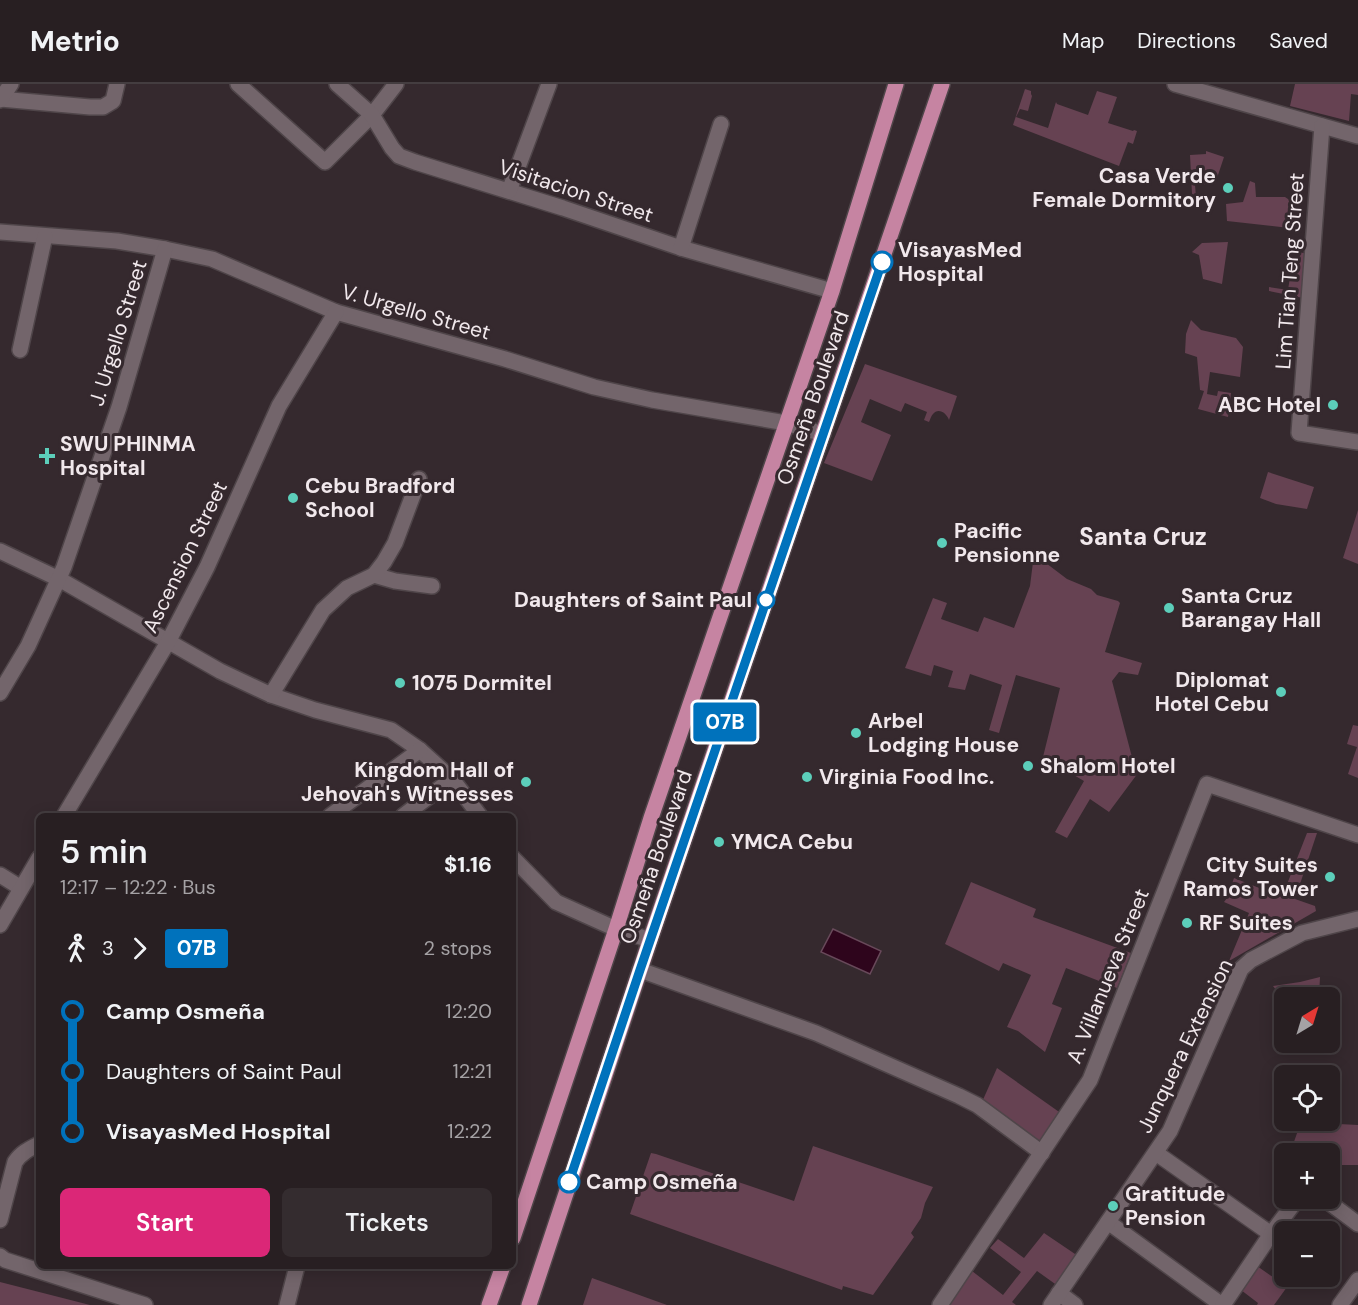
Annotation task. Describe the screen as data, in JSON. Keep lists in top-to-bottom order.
{
  "streets": {
    "main road": ["Osmeña Boulevard"],
    "street": [
      "Visitacion Street",
      "Lim Tian Teng Street",
      "V. Urgello Street",
      "J. Urgello Street",
      "Ascension Street",
      "A. Villanueva Street",
      "Junquera Extension"
    ]
  },
  "crossings": [
    ["Visitacion Street", "Osmeña Boulevard"],
    ["V. Urgello Street", "J. Urgello Street"],
    ["V. Urgello Street", "Osmeña Boulevard"],
    ["V. Urgello Street", "Ascension Street"]
  ],
  "districts": ["Santa Cruz"],
  "places": {
    "other": [
      "Casa Verde Female Dormitory",
      "VisayasMed Hospital",
      "ABC Hotel",
      "Cebu Bradford School",
      "Pacific Pensionne",
      "Daughters of Saint Paul",
      "Santa Cruz Barangay Hall",
      "1075 Dormitel",
      "Diplomat Hotel Cebu",
      "Arbel Lodging House",
      "Shalom Hotel",
      "Virginia Food Inc.",
      "Kingdom Hall of Jehovah's Witnesses",
      "YMCA Cebu",
      "City Suites Ramos Tower",
      "RF Suites",
      "Camp Osmeña",
      "Gratitude Pension"
    ],
    "health": ["SWU PHINMA Hospital"]
  },
  "lines": ["bus line 07B"],
  "north": "top right",
  "page": {
    "header": "Metrio",
    "nav": ["Map", "Directions", "Saved"],
    "on_map": "07B",
    "heading": ["5 min", "12:17 – 12:22 · Bus", "$1.16"],
    "legs": ["3", "07B", "2 stops"],
    "list": [
      {
        "name": "Camp Osmeña",
        "value": "12:20"
      },
      {
        "name": "Daughters of Saint Paul",
        "value": "12:21"
      },
      {
        "name": "VisayasMed Hospital",
        "value": "12:22"
      }
    ],
    "map_buttons": ["+", "−"],
    "buttons": ["Start", "Tickets"]
  }
}
